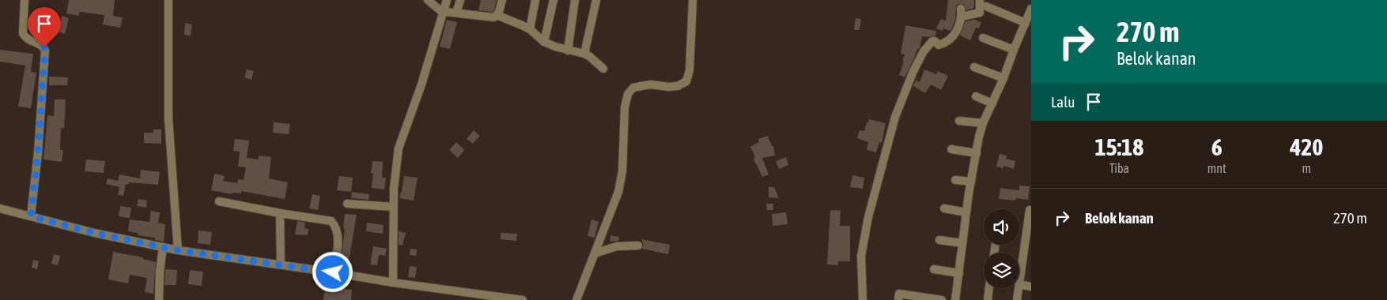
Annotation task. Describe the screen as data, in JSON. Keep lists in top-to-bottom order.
{
  "page": {
    "turn": ["270 m", "Belok kanan"],
    "then": "Lalu",
    "eta": [
      "15:18",
      "Tiba",
      "6",
      "mnt",
      "420",
      "m"
    ],
    "list": [
      {
        "name": "Belok kanan",
        "value": "270 m"
      }
    ]
  }
}
